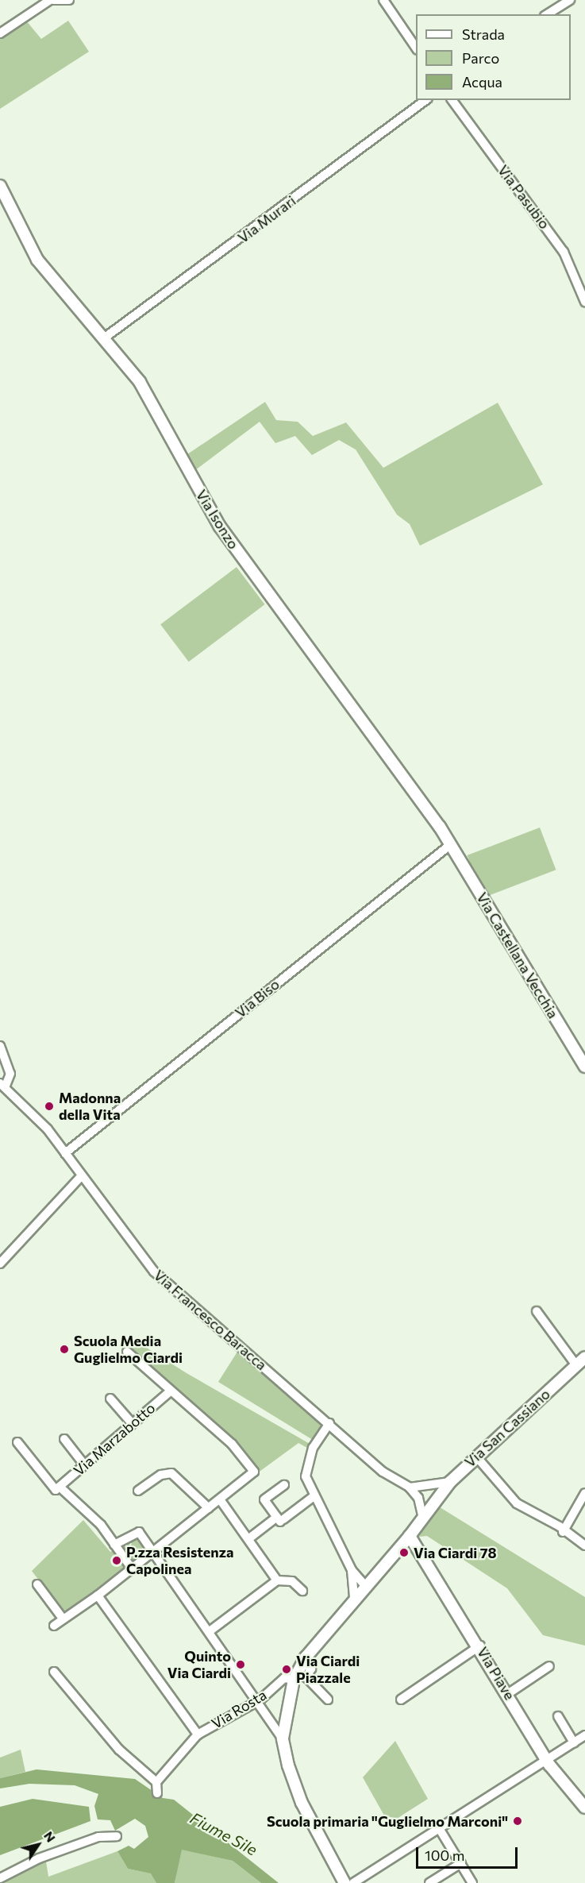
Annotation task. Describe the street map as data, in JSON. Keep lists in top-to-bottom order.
{
  "streets": {
    "main road": [
      "Via Isonzo",
      "Via Castellana Vecchia",
      "Via San Cassiano",
      "Via Piave"
    ],
    "street": [
      "Via Pasubio",
      "Via Murari",
      "Via Biso",
      "Via Francesco Baracca",
      "Via Marzabotto",
      "Via Rosta"
    ]
  },
  "crossings": [
    ["Via Murari", "Via Isonzo"],
    ["Via Isonzo", "Via Castellana Vecchia"],
    ["Via Isonzo", "Via Biso"],
    ["Via Castellana Vecchia", "Via Biso"],
    ["Via Biso", "Via Francesco Baracca"],
    ["Via Francesco Baracca", "Via San Cassiano"],
    ["Via San Cassiano", "Via Piave"],
    ["Via San Cassiano", "Via Rosta"]
  ],
  "water": ["Fiume Sile"],
  "places": [
    "Madonna della Vita",
    "Scuola Media Guglielmo Ciardi",
    "Via Ciardi 78",
    "P.zza Resistenza Capolinea",
    "Quinto Via Ciardi",
    "Via Ciardi Piazzale",
    "Scuola primaria \"Guglielmo Marconi\""
  ],
  "legend": ["Strada", "Parco", "Acqua"],
  "scale_bar": "100 m",
  "north": "top right"
}
